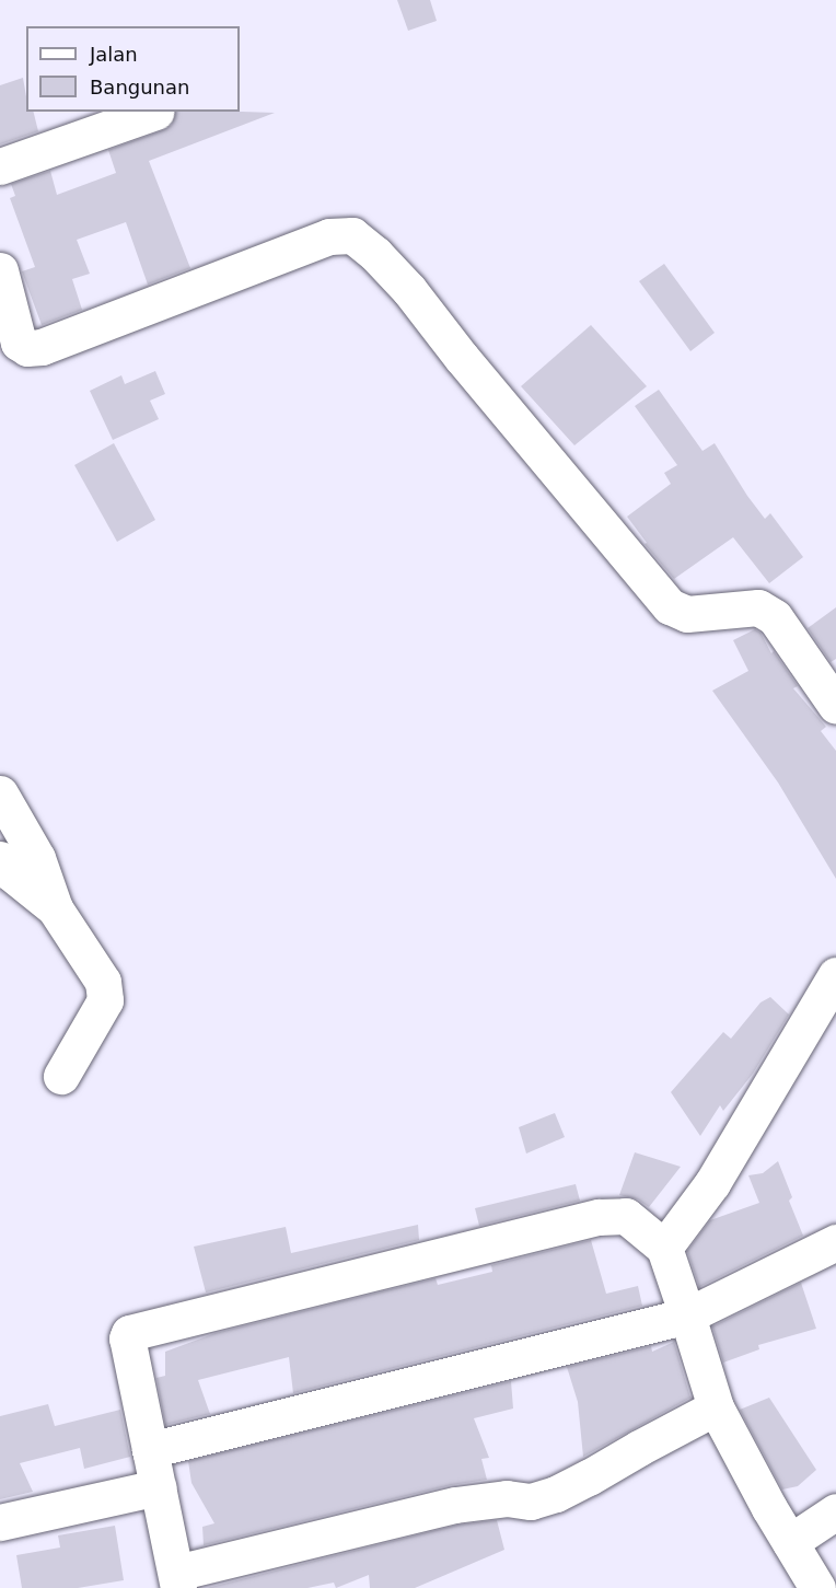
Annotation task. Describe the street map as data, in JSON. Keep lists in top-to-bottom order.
{
  "legend": ["Jalan", "Bangunan"]
}
